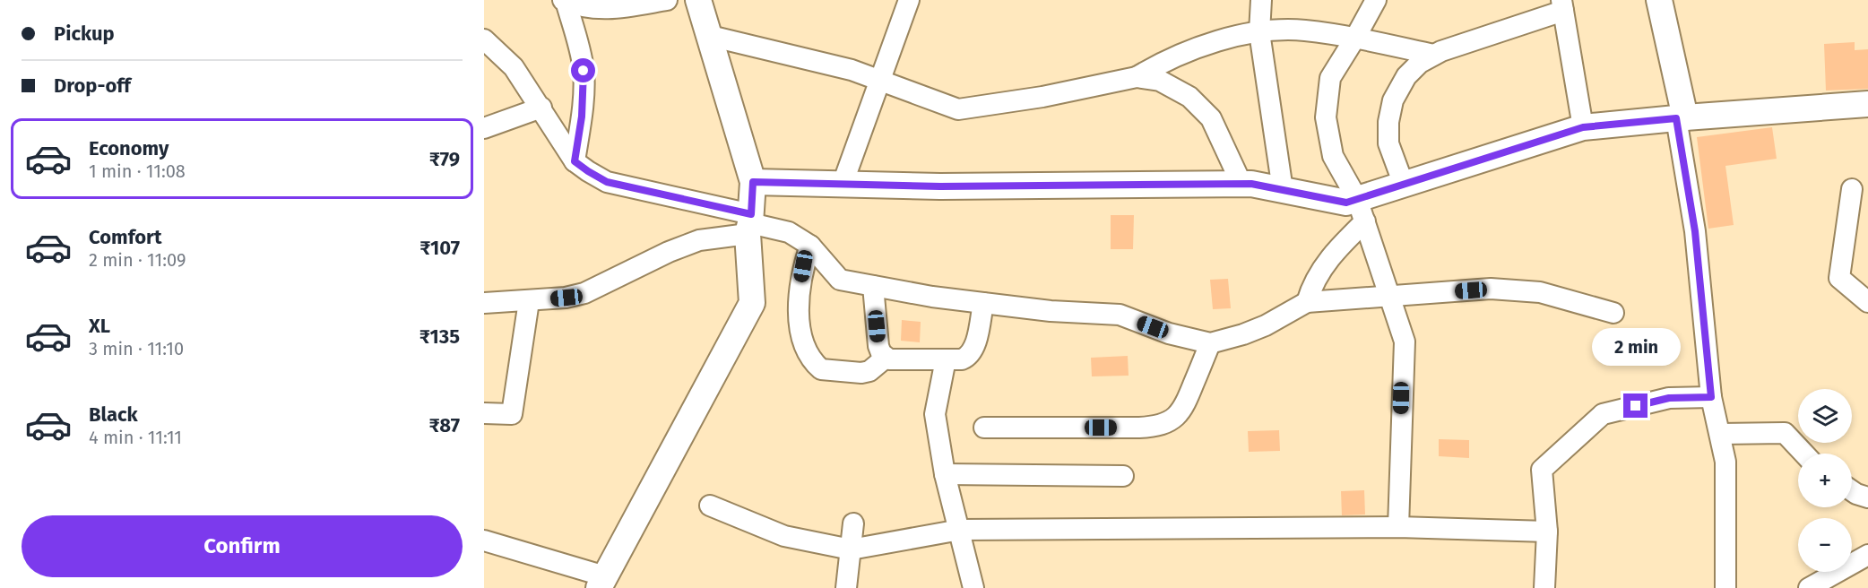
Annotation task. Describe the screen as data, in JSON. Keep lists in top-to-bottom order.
{
  "page": {
    "banner": ["Pickup", "Drop-off"],
    "list": [
      {
        "name": "Economy",
        "note": "1 min · 11:08",
        "value": "₹79"
      },
      {
        "name": "Comfort",
        "note": "2 min · 11:09",
        "value": "₹107"
      },
      {
        "name": "XL",
        "note": "3 min · 11:10",
        "value": "₹135"
      },
      {
        "name": "Black",
        "note": "4 min · 11:11",
        "value": "₹87"
      }
    ],
    "bubble": "2 min",
    "map_buttons": ["+", "−"],
    "buttons": "Confirm"
  }
}
